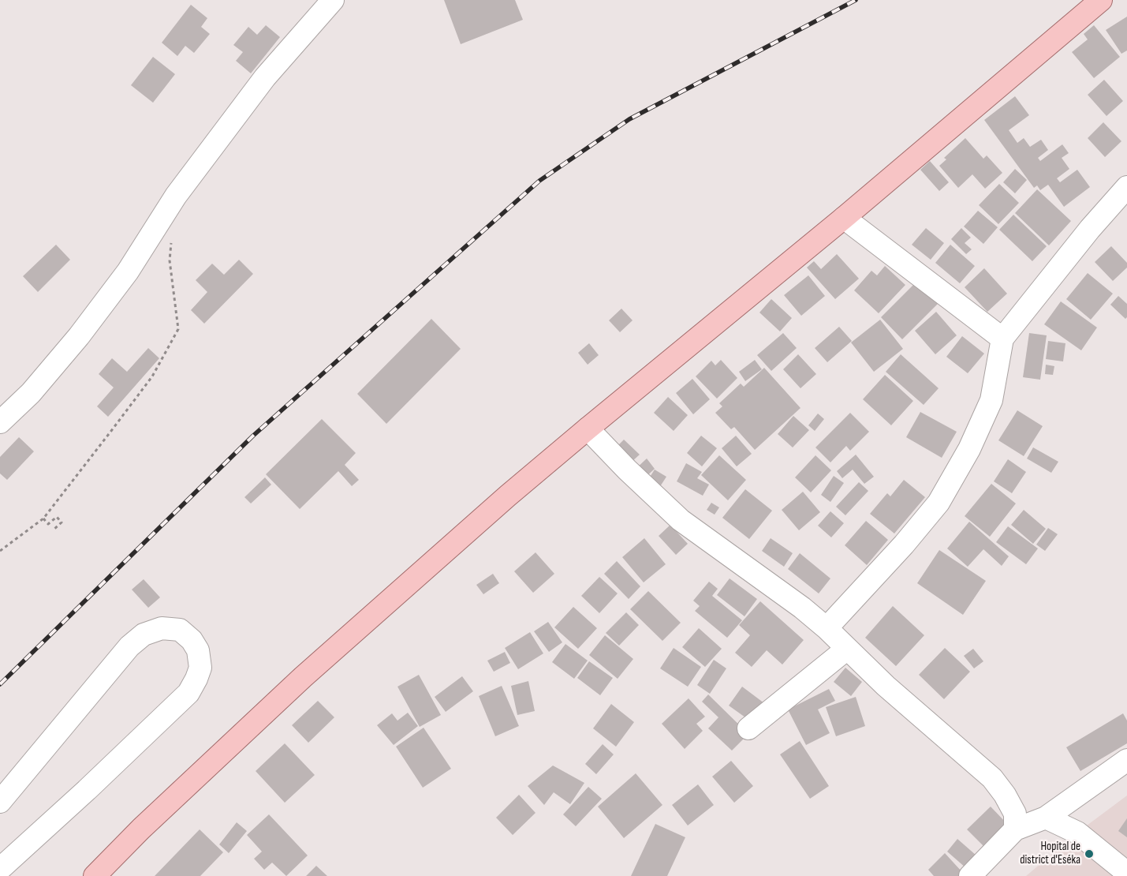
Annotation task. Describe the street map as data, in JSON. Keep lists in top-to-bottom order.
{
  "places": ["Hopital de district d'Eséka"]
}
